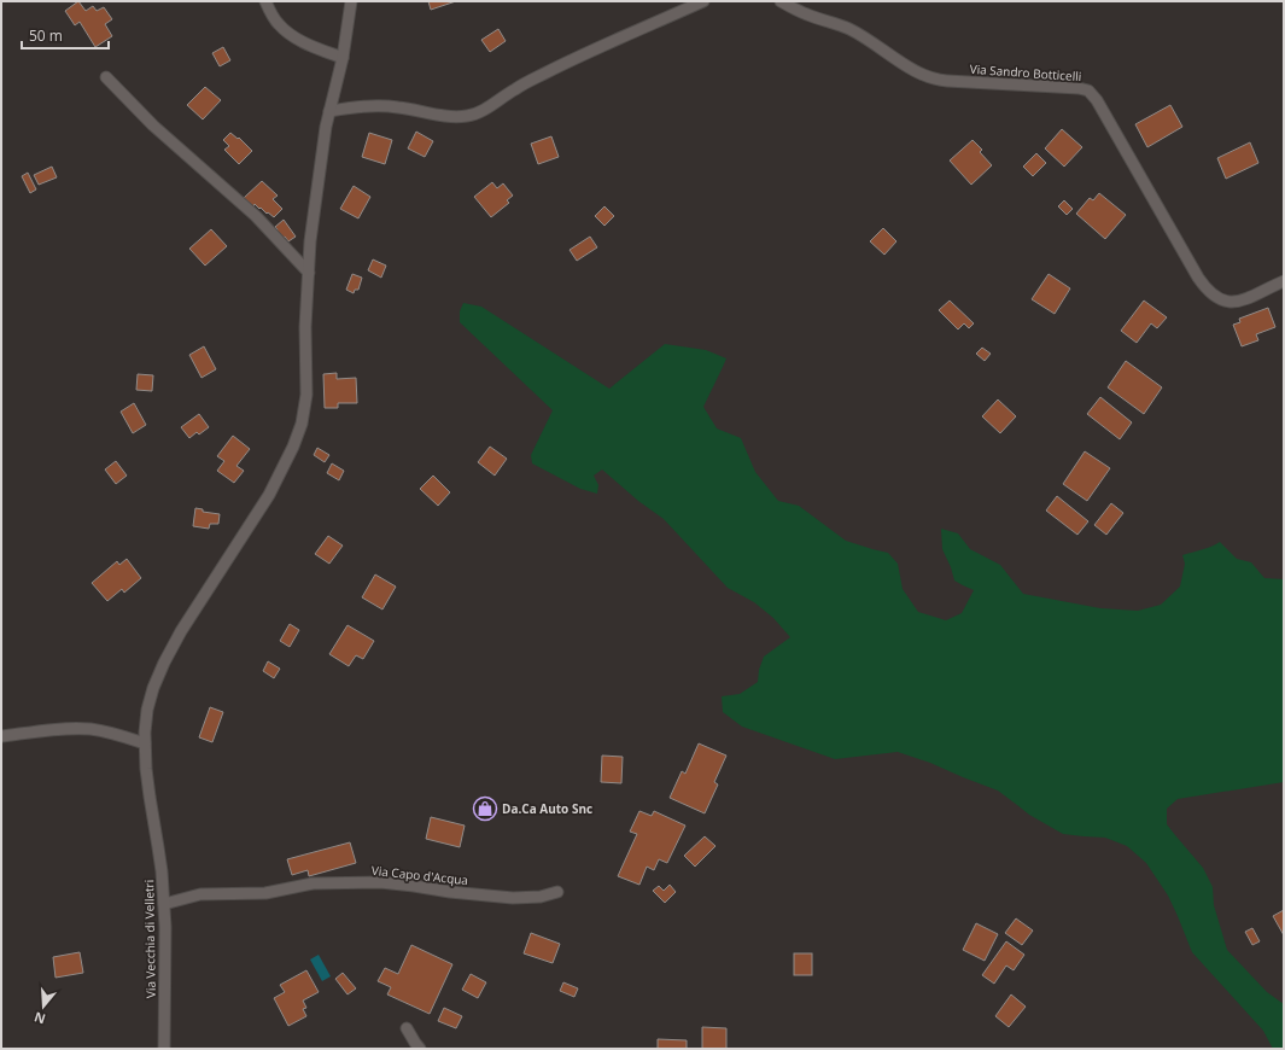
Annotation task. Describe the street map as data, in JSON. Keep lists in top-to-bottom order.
{
  "streets": {
    "street": ["Via Sandro Botticelli", "Via Capo d'Acqua", "Via Vecchia di Velletri"]
  },
  "crossings": [
    ["Via Capo d'Acqua", "Via Vecchia di Velletri"]
  ],
  "places": {
    "shop": ["Da.Ca Auto Snc"]
  },
  "scale_bar": "50 m",
  "north": "bottom"
}
